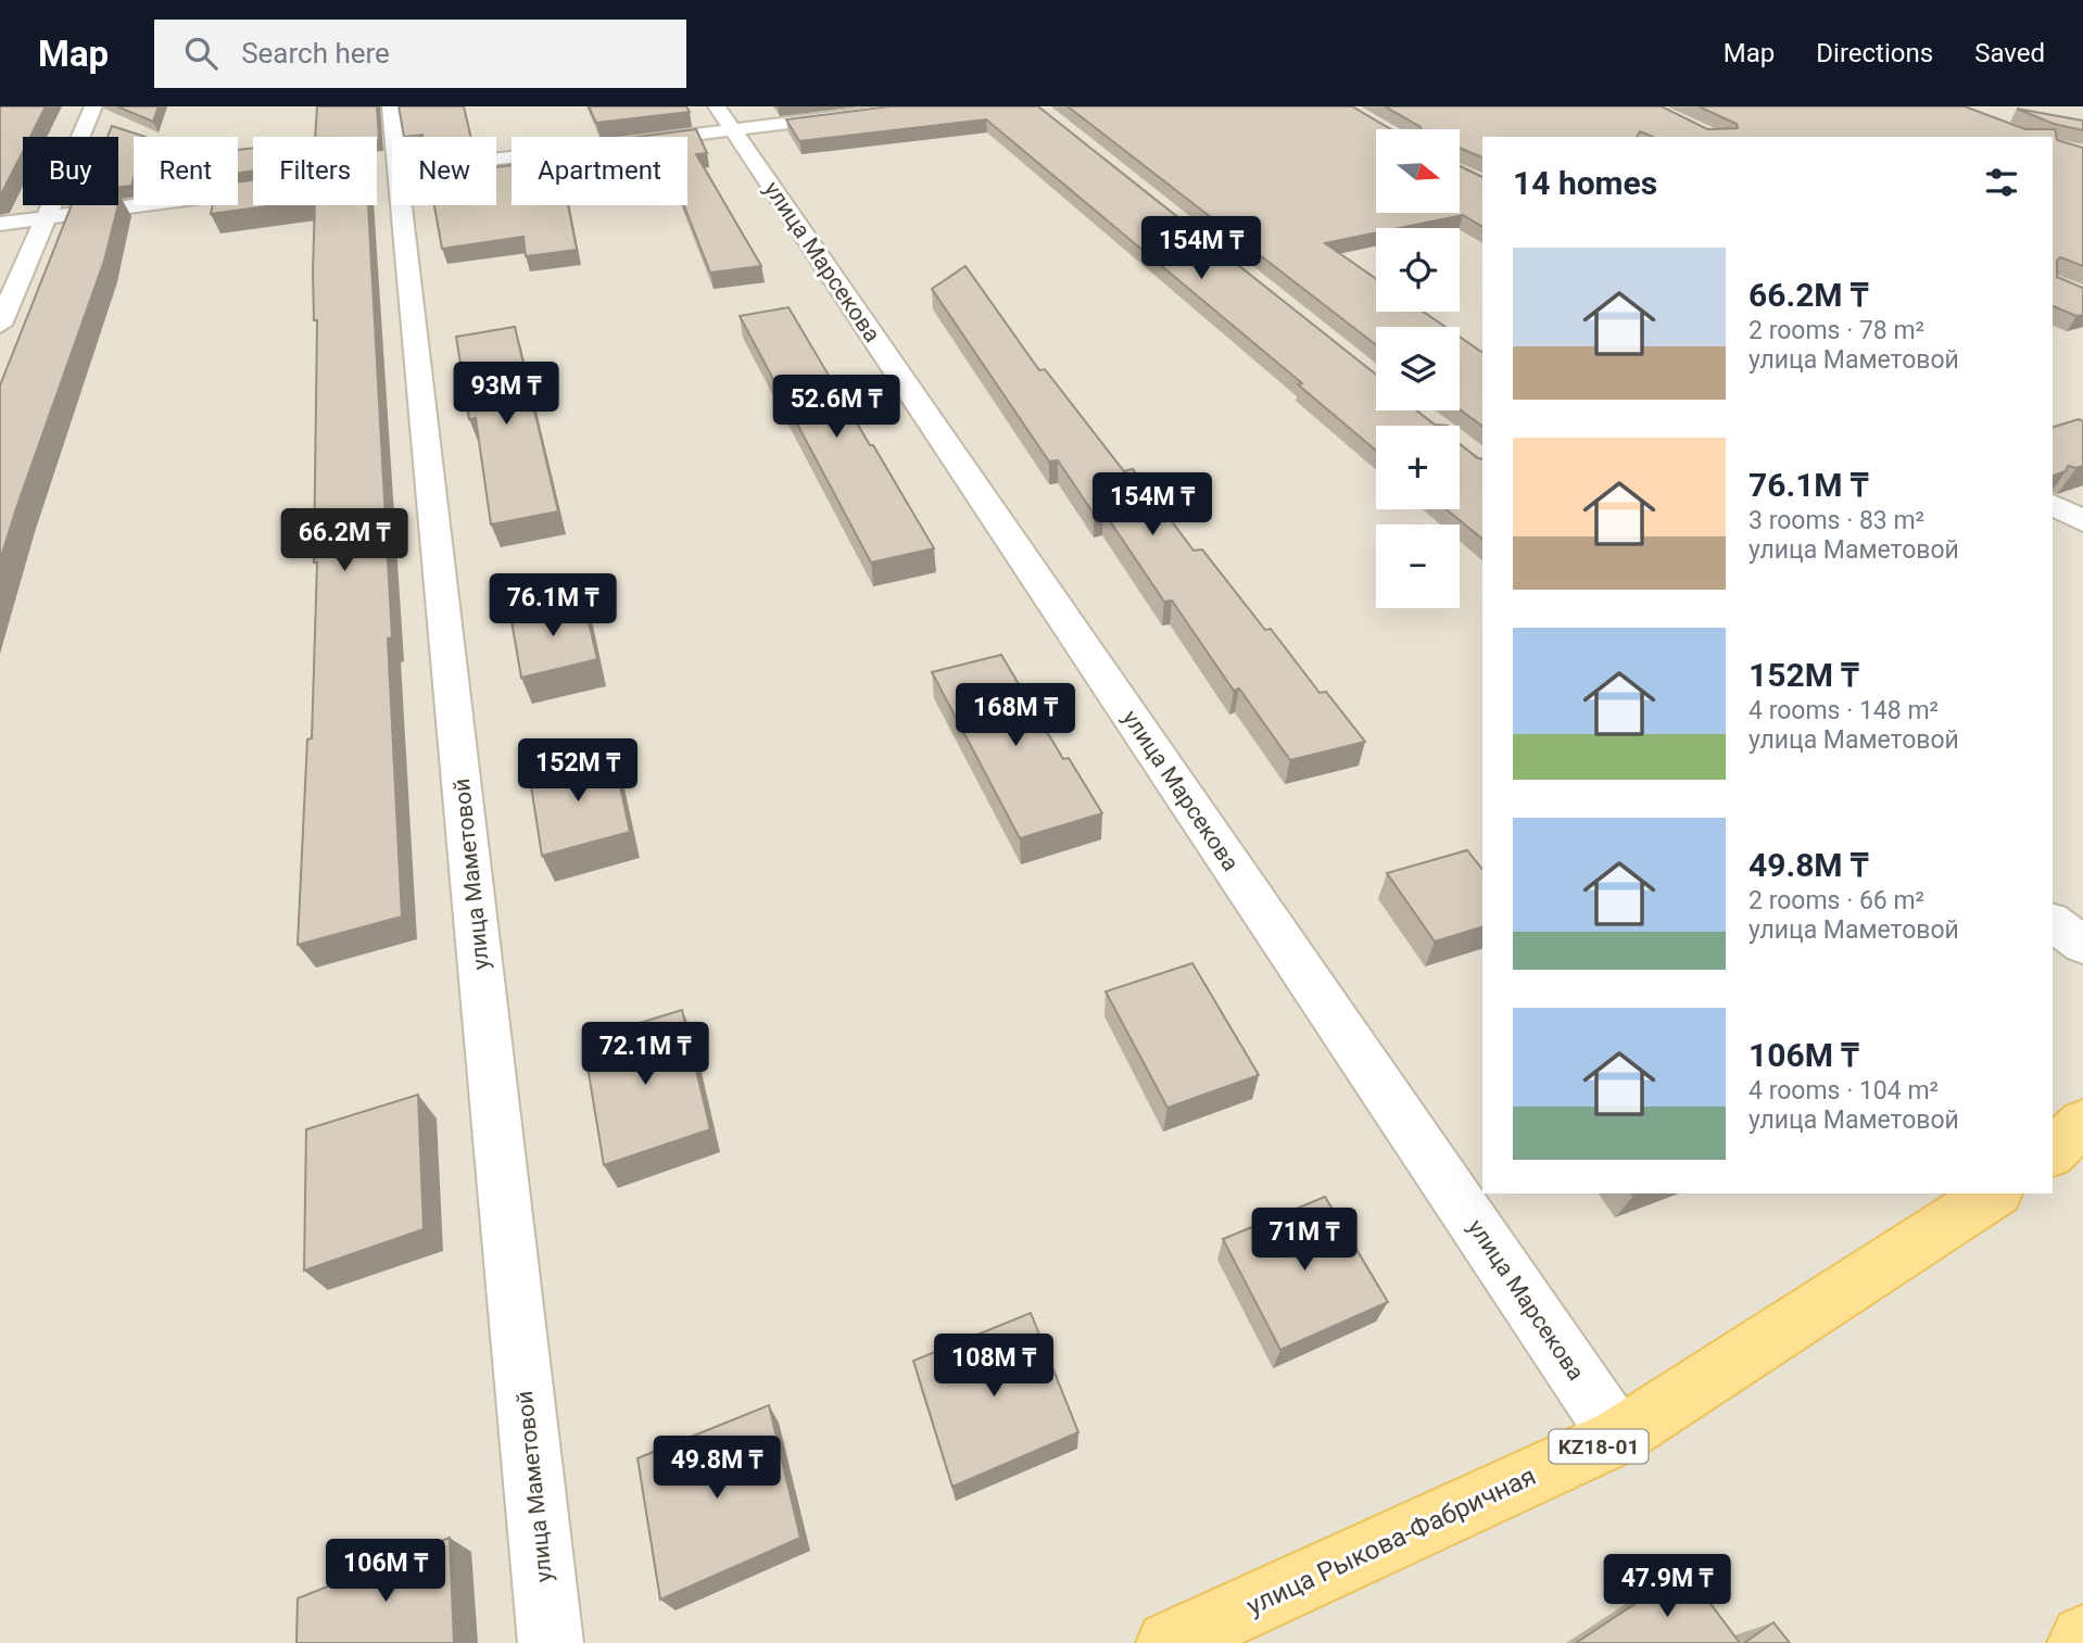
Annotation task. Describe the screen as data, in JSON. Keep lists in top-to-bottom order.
{
  "streets": {
    "main road": ["KZ18-01", "улица Рыкова-Фабричная"],
    "street": ["улица Марсекова", "улица Маметовой"]
  },
  "crossings": [
    ["улица Марсекова", "улица Рыкова-Фабричная"]
  ],
  "north": "right",
  "page": {
    "header": "Map",
    "search": "Search here",
    "nav": ["Map", "Directions", "Saved"],
    "map_buttons": ["+", "−"],
    "chip": [
      "Buy",
      "Rent",
      "Filters",
      "New",
      "Apartment"
    ],
    "heading": "14 homes",
    "price": [
      "154M ₸",
      "93M ₸",
      "52.6M ₸",
      "154M ₸",
      "66.2M ₸",
      "76.1M ₸",
      "168M ₸",
      "152M ₸",
      "72.1M ₸",
      "71M ₸",
      "108M ₸",
      "49.8M ₸",
      "106M ₸",
      "47.9M ₸"
    ],
    "list": [
      {
        "name": "66.2M ₸",
        "note": "2 rooms · 78 m² · улица Маметовой"
      },
      {
        "name": "76.1M ₸",
        "note": "3 rooms · 83 m² · улица Маметовой"
      },
      {
        "name": "152M ₸",
        "note": "4 rooms · 148 m² · улица Маметовой"
      },
      {
        "name": "49.8M ₸",
        "note": "2 rooms · 66 m² · улица Маметовой"
      },
      {
        "name": "106M ₸",
        "note": "4 rooms · 104 m² · улица Маметовой"
      }
    ]
  }
}
